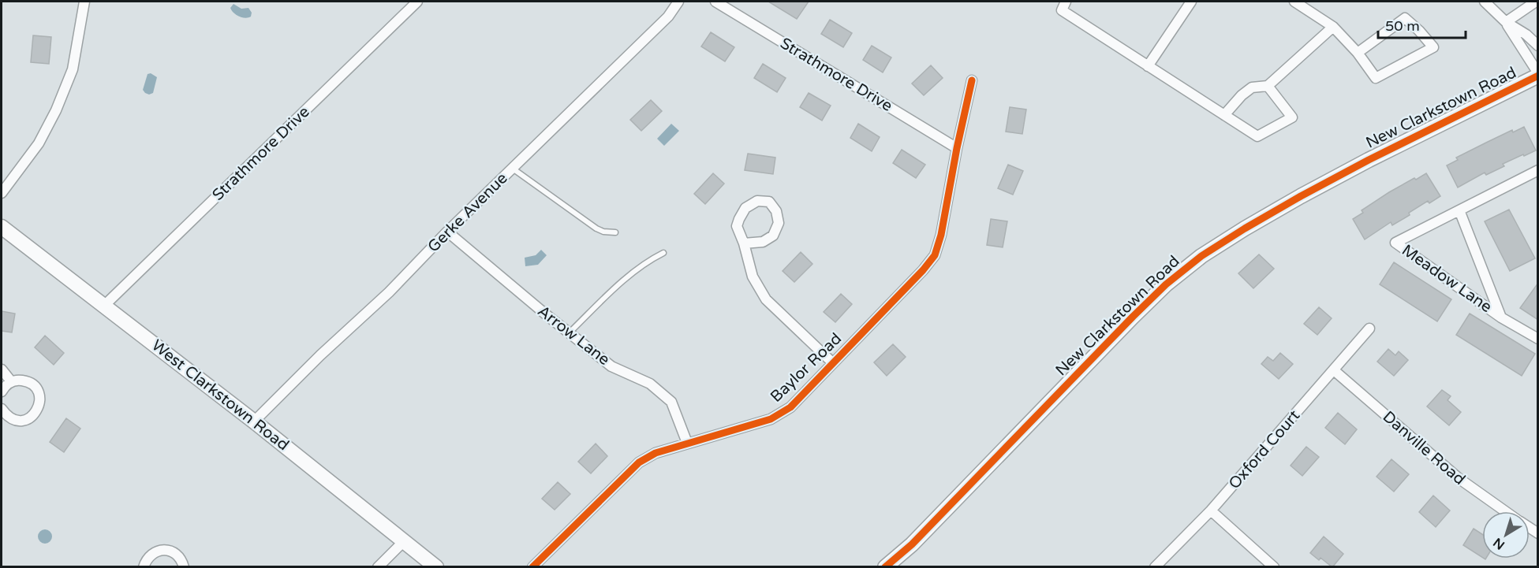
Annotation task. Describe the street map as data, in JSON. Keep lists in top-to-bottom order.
{
  "streets": {
    "street": [
      "Strathmore Drive",
      "New Clarkstown Road",
      "Gerke Avenue",
      "Meadow Lane",
      "Arrow Lane",
      "Baylor Road",
      "West Clarkstown Road",
      "Danville Road",
      "Oxford Court"
    ]
  },
  "crossings": [
    ["Strathmore Drive", "Baylor Road"],
    ["Strathmore Drive", "West Clarkstown Road"],
    ["Gerke Avenue", "Arrow Lane"],
    ["Gerke Avenue", "West Clarkstown Road"],
    ["Arrow Lane", "Baylor Road"],
    ["Danville Road", "Oxford Court"]
  ],
  "scale_bar": "50 m",
  "north": "bottom left"
}
